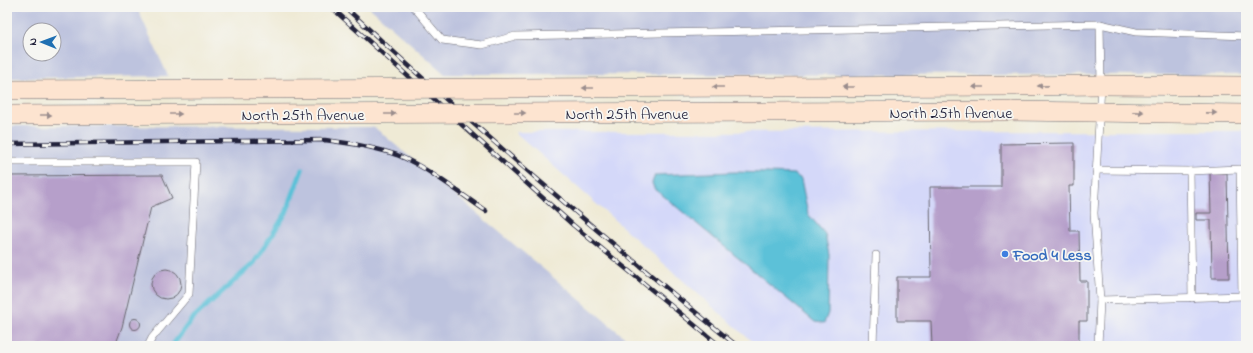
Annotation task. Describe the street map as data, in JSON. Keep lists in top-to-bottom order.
{
  "streets": {
    "main road": ["North 25th Avenue"]
  },
  "places": ["Food 4 Less"],
  "north": "left"
}
